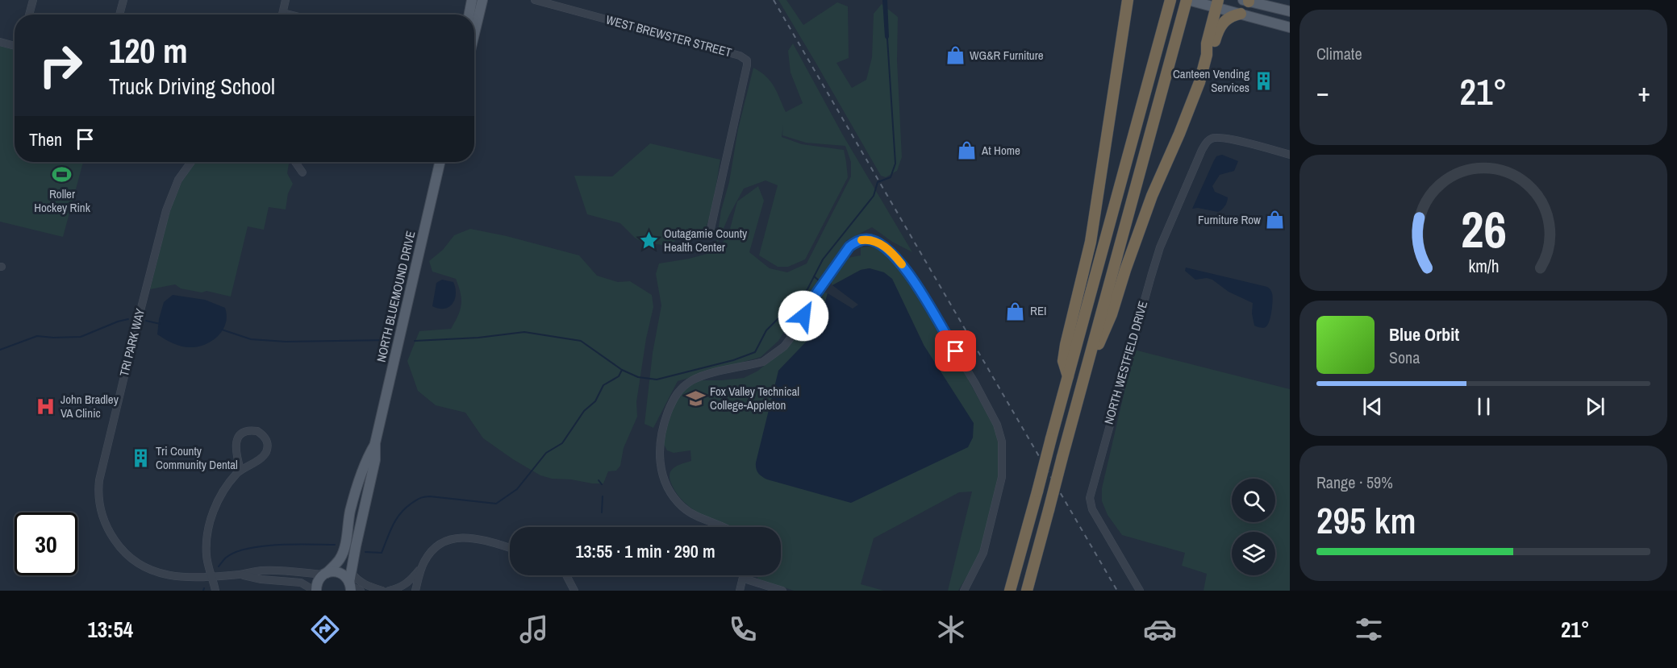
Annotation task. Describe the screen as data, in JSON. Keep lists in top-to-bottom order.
{
  "streets": {
    "main road": ["NORTH BLUEMOUND DRIVE"],
    "street": ["WEST BREWSTER STREET", "TRI PARK WAY", "NORTH WESTFIELD DRIVE"]
  },
  "crossings": [
    ["NORTH BLUEMOUND DRIVE", "TRI PARK WAY"]
  ],
  "places": {
    "shop": [
      "WG&R Furniture",
      "At Home",
      "Furniture Row",
      "REI"
    ],
    "building": ["Canteen Vending Services", "Tri County Community Dental"],
    "sports": ["Roller Hockey Rink"],
    "place": ["Outagamie County Health Center"],
    "school or university": ["Fox Valley Technical College-Appleton"],
    "hospital": ["John Bradley VA Clinic"]
  },
  "page": {
    "tile": [
      "Climate",
      ["Range · 59%", "295 km"]
    ],
    "turn": ["120 m", "Truck Driving School"],
    "heat": ["−", "21°", "+"],
    "then": "Then",
    "song": ["Blue Orbit", "Sona"],
    "limit": "30",
    "trip": "13:55 · 1 min · 290 m",
    "tabs": ["13:54", "21°"],
    "gauge": ["26", "km/h"]
  }
}
